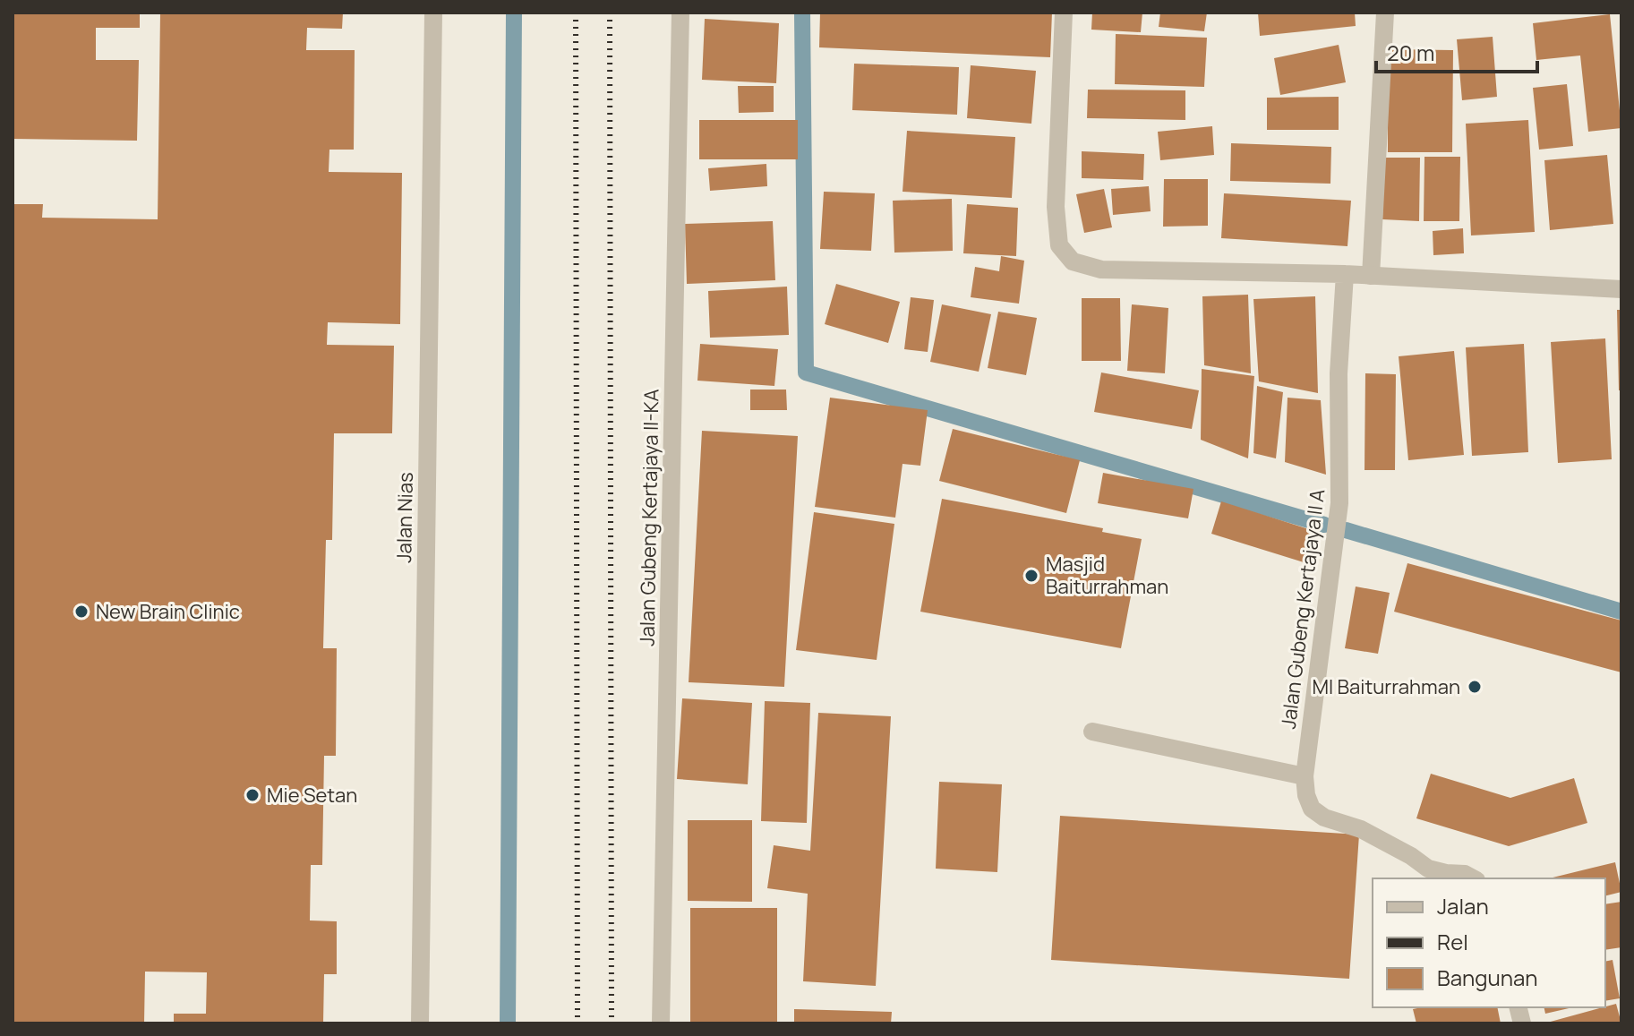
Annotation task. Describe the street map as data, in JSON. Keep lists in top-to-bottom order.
{
  "streets": {
    "street": ["Jalan Nias", "Jalan Gubeng Kertajaya II-KA", "Jalan Gubeng Kertajaya II A"]
  },
  "places": [
    "Masjid Baiturrahman",
    "New Brain Clinic",
    "MI Baiturrahman",
    "Mie Setan"
  ],
  "legend": ["Jalan", "Rel", "Bangunan"],
  "scale_bar": "20 m"
}
